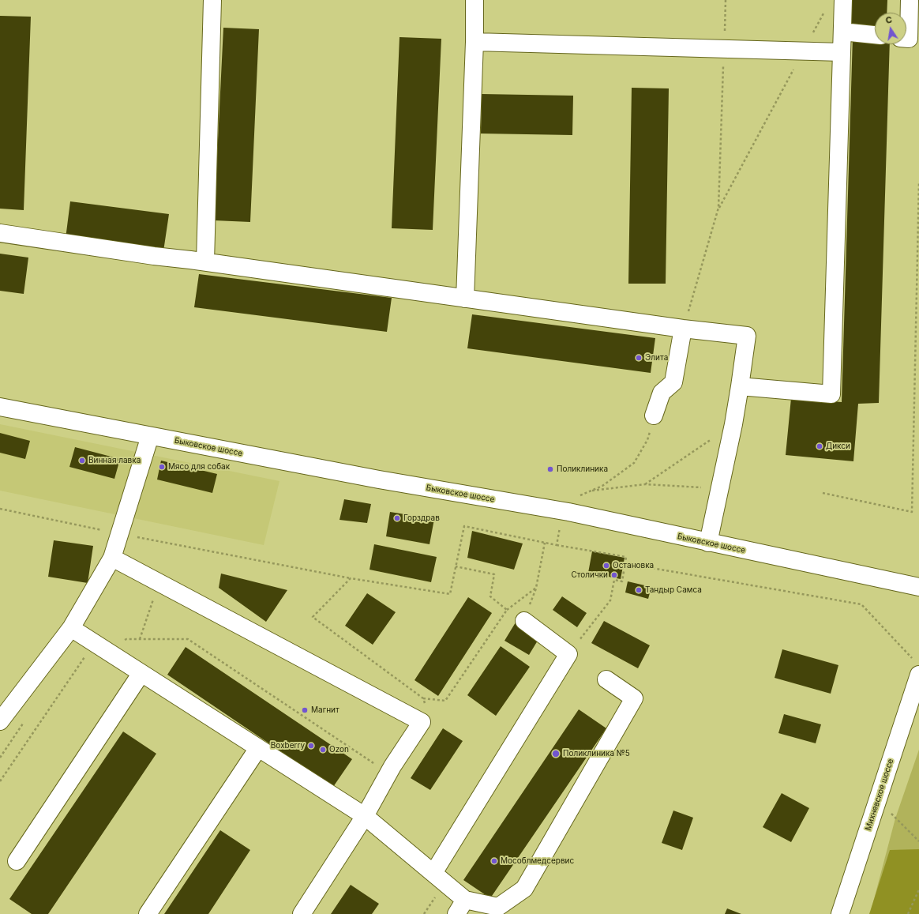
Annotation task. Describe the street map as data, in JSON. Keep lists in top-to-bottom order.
{
  "streets": {
    "main road": ["Быковское шоссе", "Михневское шоссе"]
  },
  "places": [
    "Элита",
    "Дикси",
    "Винная лавка",
    "Мясо для собак",
    "Поликлиника",
    "Горздрав",
    "Остановка",
    "Столички",
    "Тандыр Самса",
    "Магнит",
    "Boxberry",
    "Ozon",
    "Поликлиника №5",
    "Мособлмедсервис"
  ],
  "north": "top"
}
